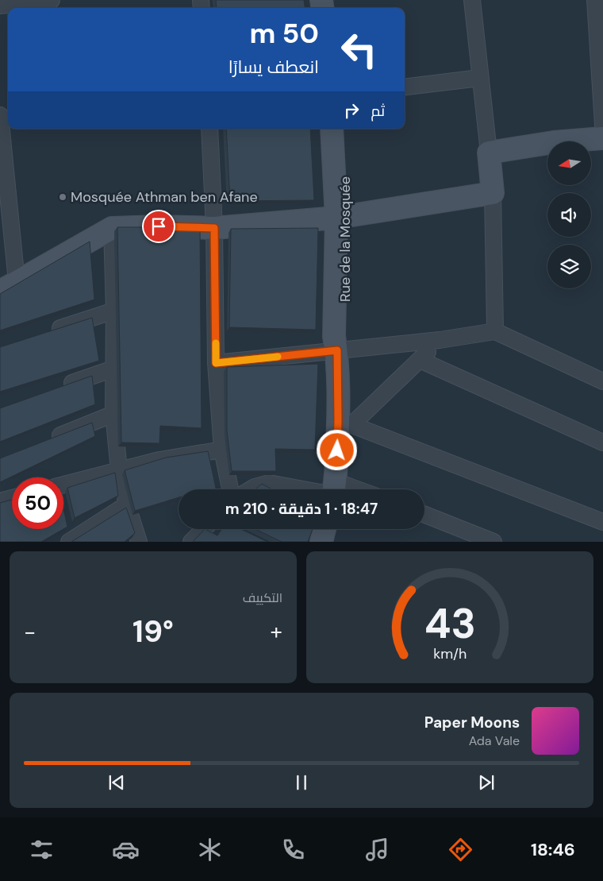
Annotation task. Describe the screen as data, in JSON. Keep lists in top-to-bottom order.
{
  "streets": {
    "street": ["Rue de la Mosquée"]
  },
  "places": ["Mosquée Athman ben Afane"],
  "north": "left",
  "page": {
    "turn": ["50 m", "انعطف يسارًا"],
    "then": "ثم",
    "limit": "50",
    "trip": "18:47 · 1 دقيقة · 210 m",
    "tile": "التكييف",
    "heat": ["−", "19°", "+"],
    "song": ["Paper Moons", "Ada Vale"],
    "tabs": "18:46",
    "gauge": ["43", "km/h"]
  }
}
